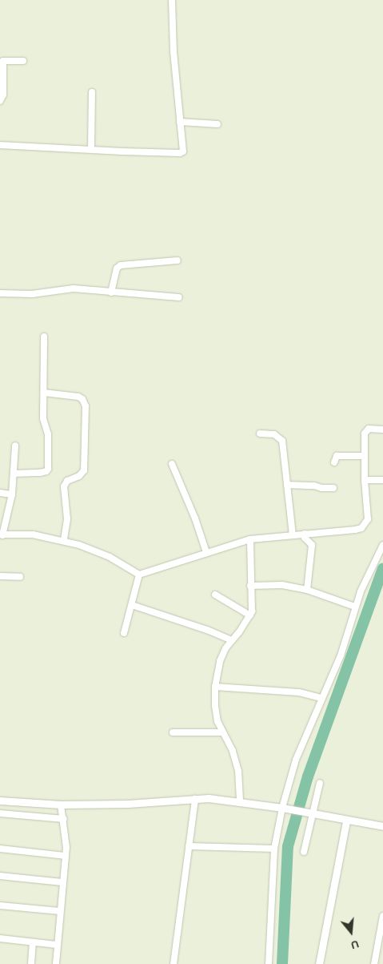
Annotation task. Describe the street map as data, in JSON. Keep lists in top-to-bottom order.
{
  "north": "bottom"
}
